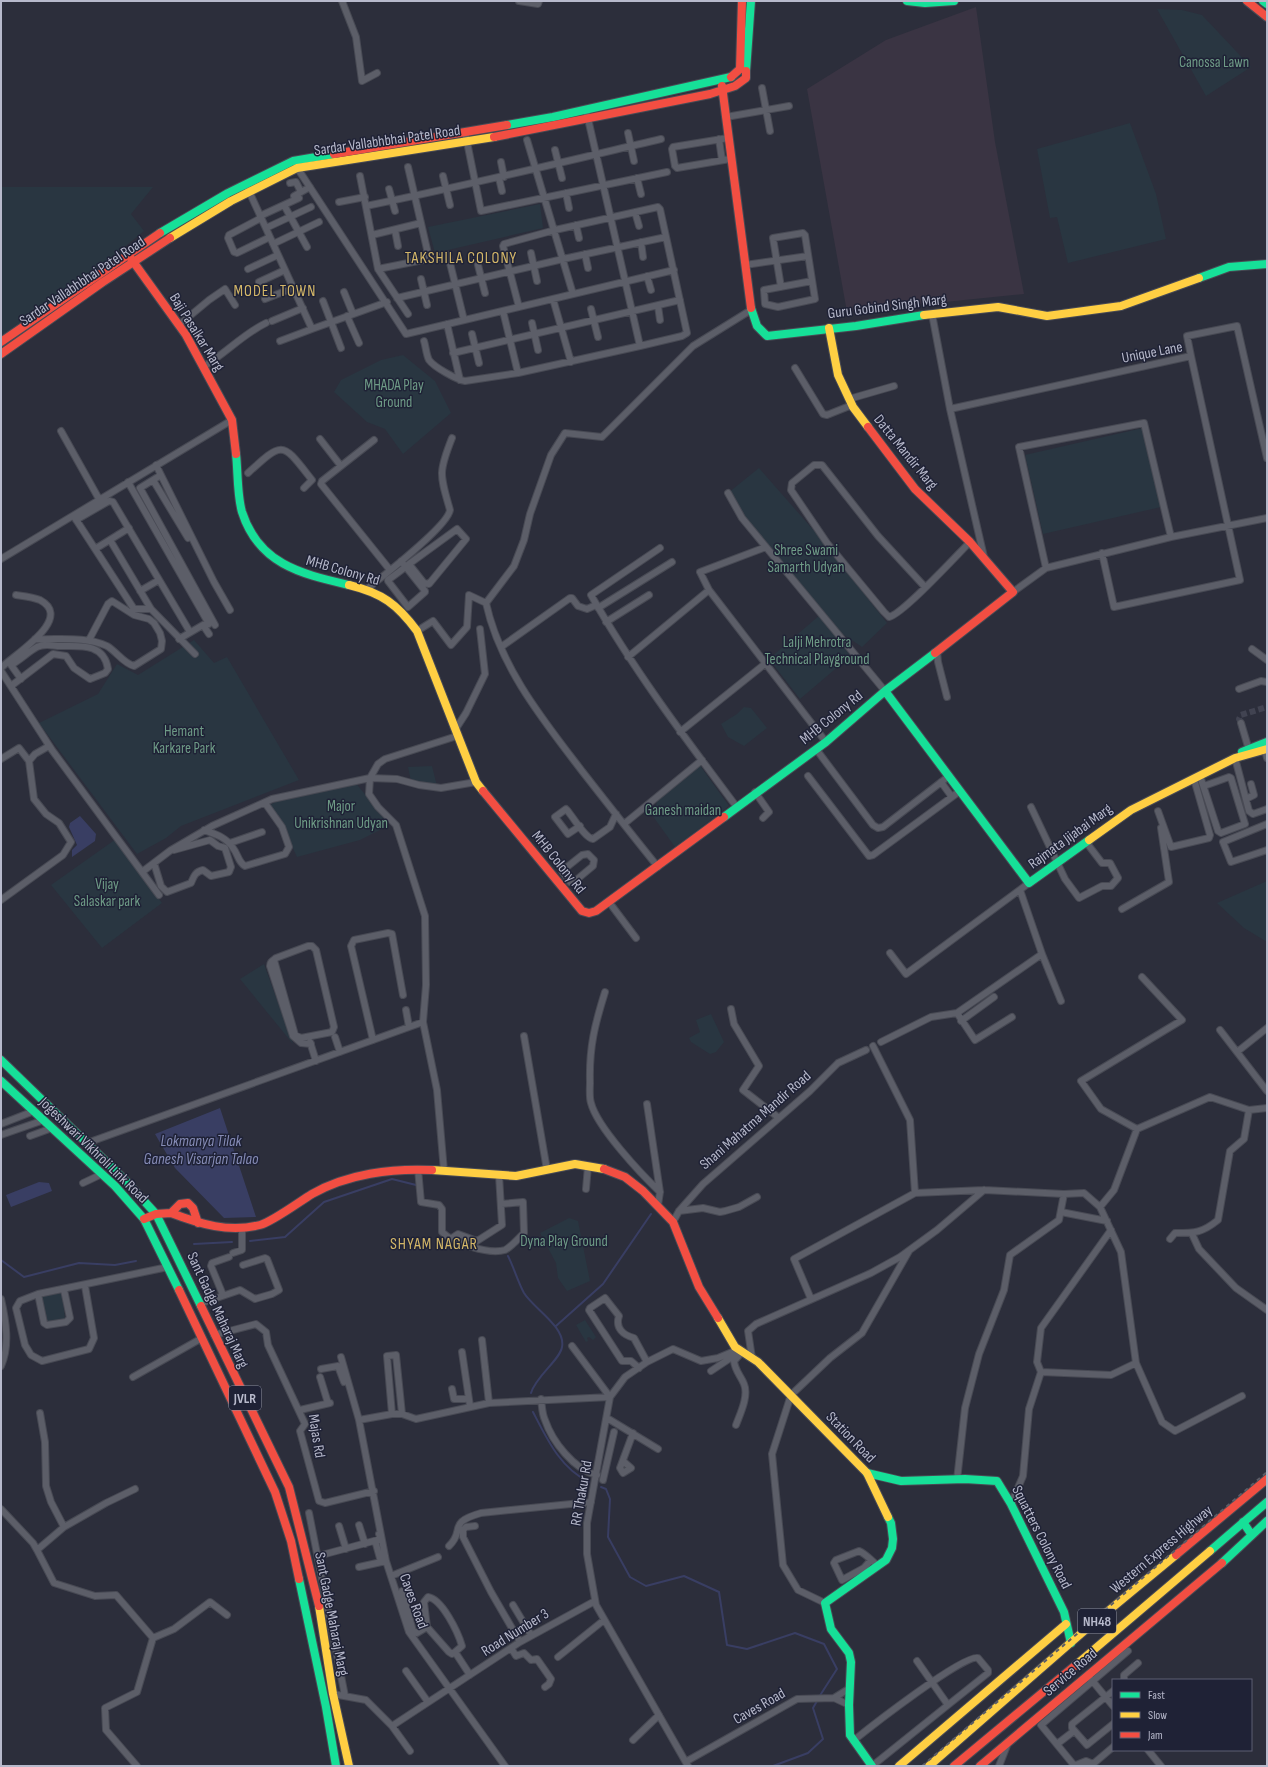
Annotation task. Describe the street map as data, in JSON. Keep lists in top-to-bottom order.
{
  "streets": {
    "main road": [
      "Sardar Vallabhbhai Patel Road",
      "Guru Gobind Singh Marg",
      "Baji Pasalkar Marg",
      "Datta Mandir Marg",
      "MHB Colony Rd",
      "Rajmata Jijabai Marg",
      "Jogeshwari Vikhroli Link Road",
      "Sant Gadge Maharaj Marg",
      "JVLR",
      "Station Road",
      "Squatters Colony Road",
      "Western Express Highway",
      "NH48",
      "Service Road"
    ],
    "street": [
      "Unique Lane",
      "Shani Mahatma Mandir Road",
      "Majas Rd",
      "RR Thakur Rd",
      "Caves Road",
      "Road Number 3"
    ]
  },
  "crossings": [
    ["Sardar Vallabhbhai Patel Road", "Guru Gobind Singh Marg"],
    ["Sardar Vallabhbhai Patel Road", "Baji Pasalkar Marg"],
    ["Guru Gobind Singh Marg", "Datta Mandir Marg"],
    ["Baji Pasalkar Marg", "MHB Colony Rd"],
    ["Datta Mandir Marg", "MHB Colony Rd"],
    ["Shani Mahatma Mandir Road", "Station Road"],
    ["Sant Gadge Maharaj Marg", "Majas Rd"],
    ["Majas Rd", "Caves Road"],
    ["Station Road", "RR Thakur Rd"],
    ["Station Road", "Squatters Colony Road"],
    ["RR Thakur Rd", "Caves Road"],
    ["RR Thakur Rd", "Road Number 3"],
    ["Squatters Colony Road", "Western Express Highway"],
    ["Caves Road", "Road Number 3"]
  ],
  "districts": ["TAKSHILA COLONY", "MODEL TOWN", "SHYAM NAGAR"],
  "water": ["Lokmanya Tilak Ganesh Visarjan Talao"],
  "parks": [
    "Canossa Lawn",
    "MHADA Play Ground",
    "Shree Swami Samarth Udyan",
    "Lalji Mehrotra Technical Playground",
    "Hemant Karkare Park",
    "Major Unikrishnan Udyan",
    "Ganesh maidan",
    "Vijay Salaskar park",
    "Dyna Play Ground"
  ],
  "legend": ["Fast", "Slow", "Jam"]
}
